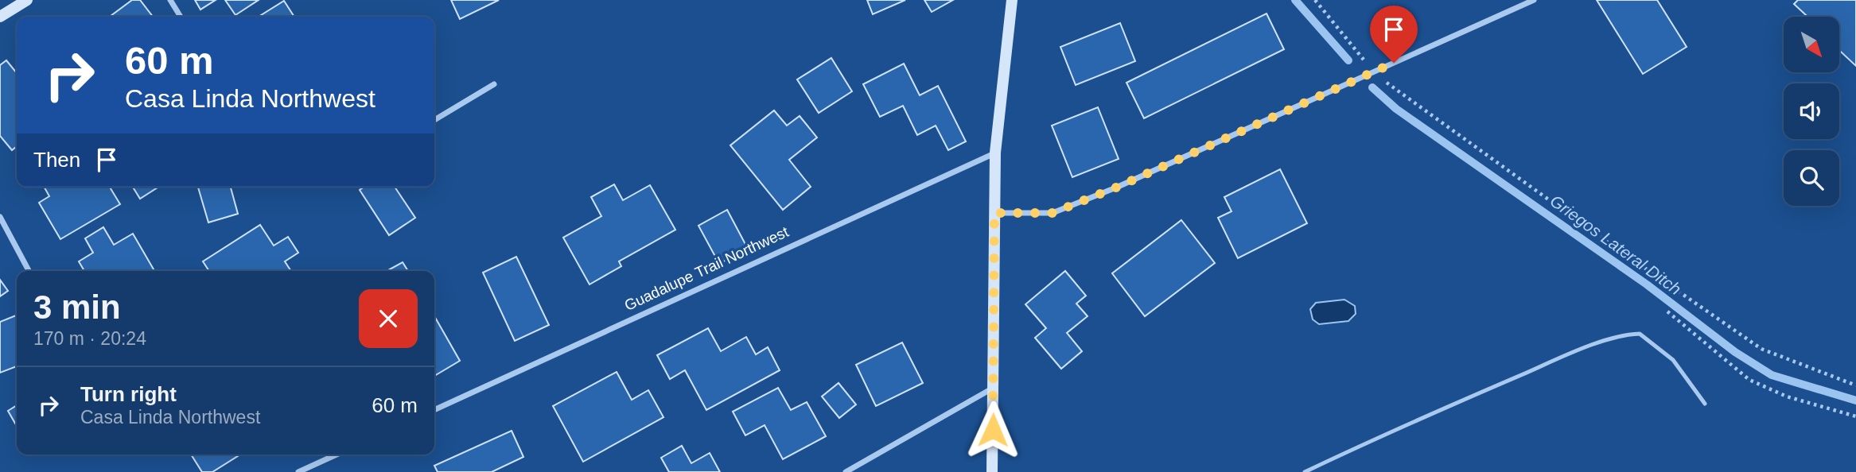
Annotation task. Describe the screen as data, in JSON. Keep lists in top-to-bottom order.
{
  "streets": {
    "street": ["Guadalupe Trail Northwest"]
  },
  "water": ["Griegos Lateral Ditch"],
  "north": "bottom right",
  "page": {
    "turn": ["60 m", "Casa Linda Northwest"],
    "then": "Then",
    "heading": ["3 min", "170 m · 20:24"],
    "list": [
      {
        "name": "Turn right",
        "note": "Casa Linda Northwest",
        "value": "60 m"
      }
    ]
  }
}
